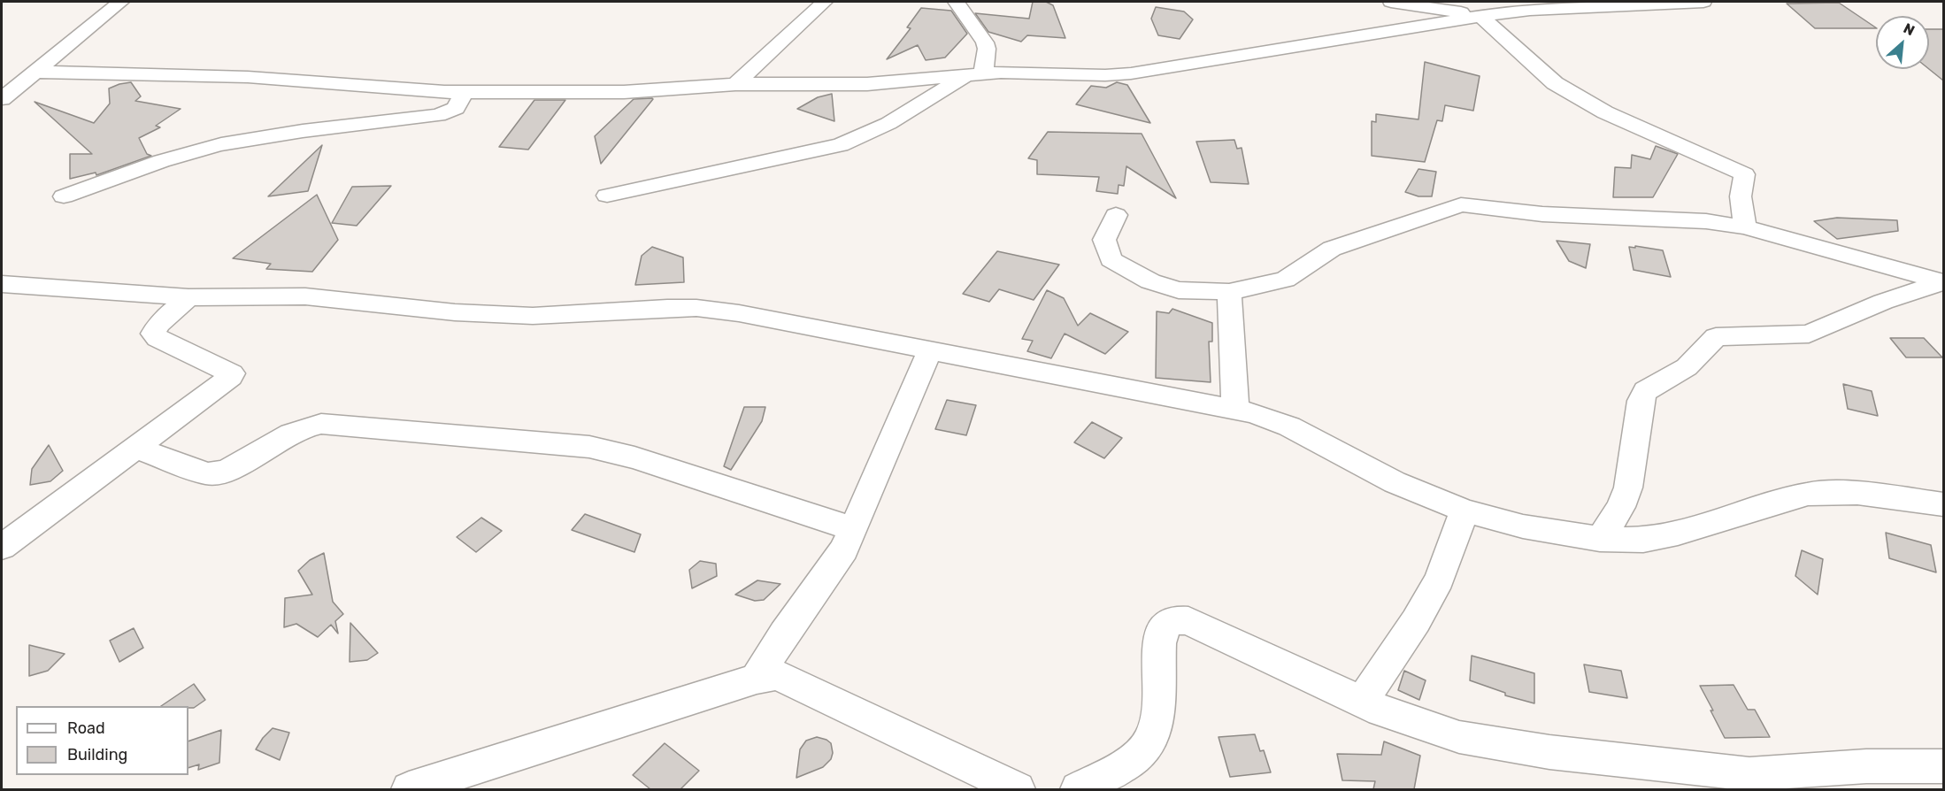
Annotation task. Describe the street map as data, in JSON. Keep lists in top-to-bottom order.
{
  "legend": ["Road", "Building"],
  "north": "top right"
}
